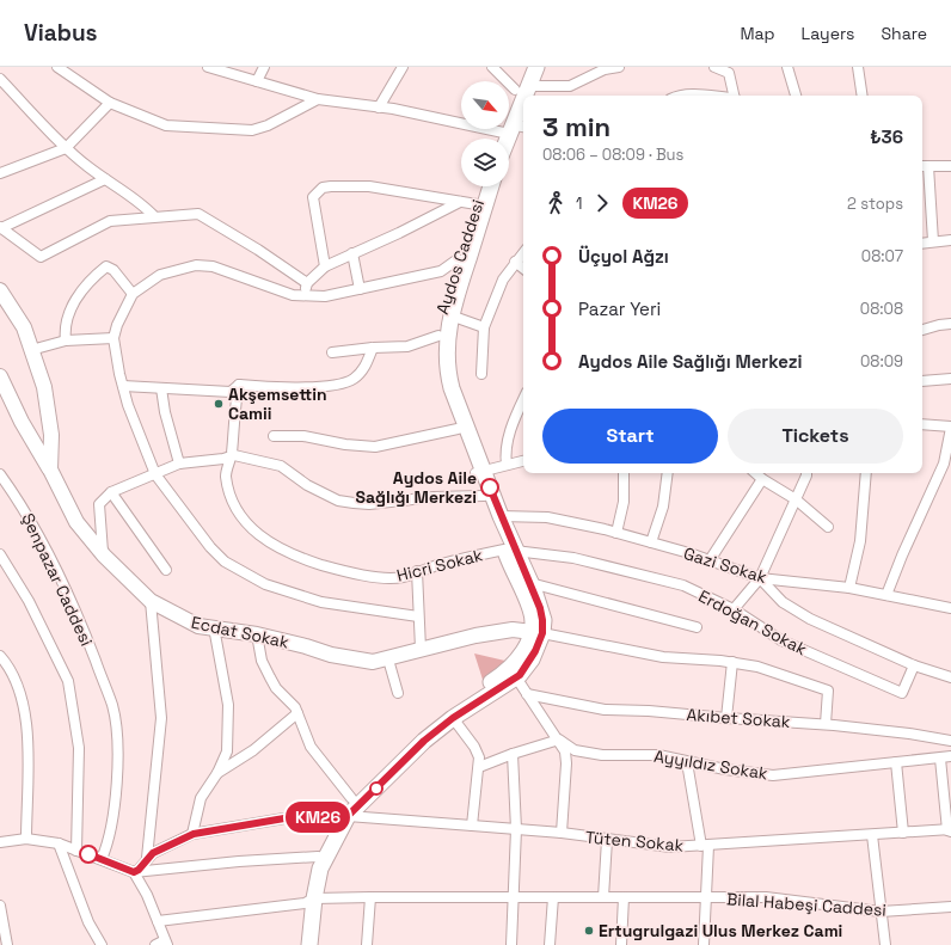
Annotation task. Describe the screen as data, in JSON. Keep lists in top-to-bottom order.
{
  "streets": {
    "main road": ["Aydos Caddesi"],
    "street": [
      "Hicri Sokak",
      "Gazi Sokak",
      "Şenpazar Caddesi",
      "Erdoğan Sokak",
      "Ecdat Sokak",
      "Akıbet Sokak",
      "Ayyıldız Sokak",
      "Tüten Sokak",
      "Bilal Habeşi Caddesi"
    ]
  },
  "crossings": [
    ["Aydos Caddesi", "Hicri Sokak"],
    ["Aydos Caddesi", "Gazi Sokak"],
    ["Aydos Caddesi", "Erdoğan Sokak"],
    ["Aydos Caddesi", "Ecdat Sokak"],
    ["Aydos Caddesi", "Tüten Sokak"],
    ["Aydos Caddesi", "Bilal Habeşi Caddesi"],
    ["Hicri Sokak", "Erdoğan Sokak"]
  ],
  "places": ["Akşemsettin Camii", "Aydos Aile Sağlığı Merkezi", "Ertugrulgazi Ulus Merkez Cami"],
  "lines": ["bus line KM26"],
  "north": "bottom right",
  "page": {
    "header": "Viabus",
    "nav": ["Map", "Layers", "Share"],
    "on_map": "KM26",
    "heading": ["3 min", "08:06 – 08:09 · Bus", "₺36"],
    "legs": ["1", "KM26", "2 stops"],
    "list": [
      {
        "name": "Üçyol Ağzı",
        "value": "08:07"
      },
      {
        "name": "Pazar Yeri",
        "value": "08:08"
      },
      {
        "name": "Aydos Aile Sağlığı Merkezi",
        "value": "08:09"
      }
    ],
    "buttons": ["Start", "Tickets"]
  }
}
